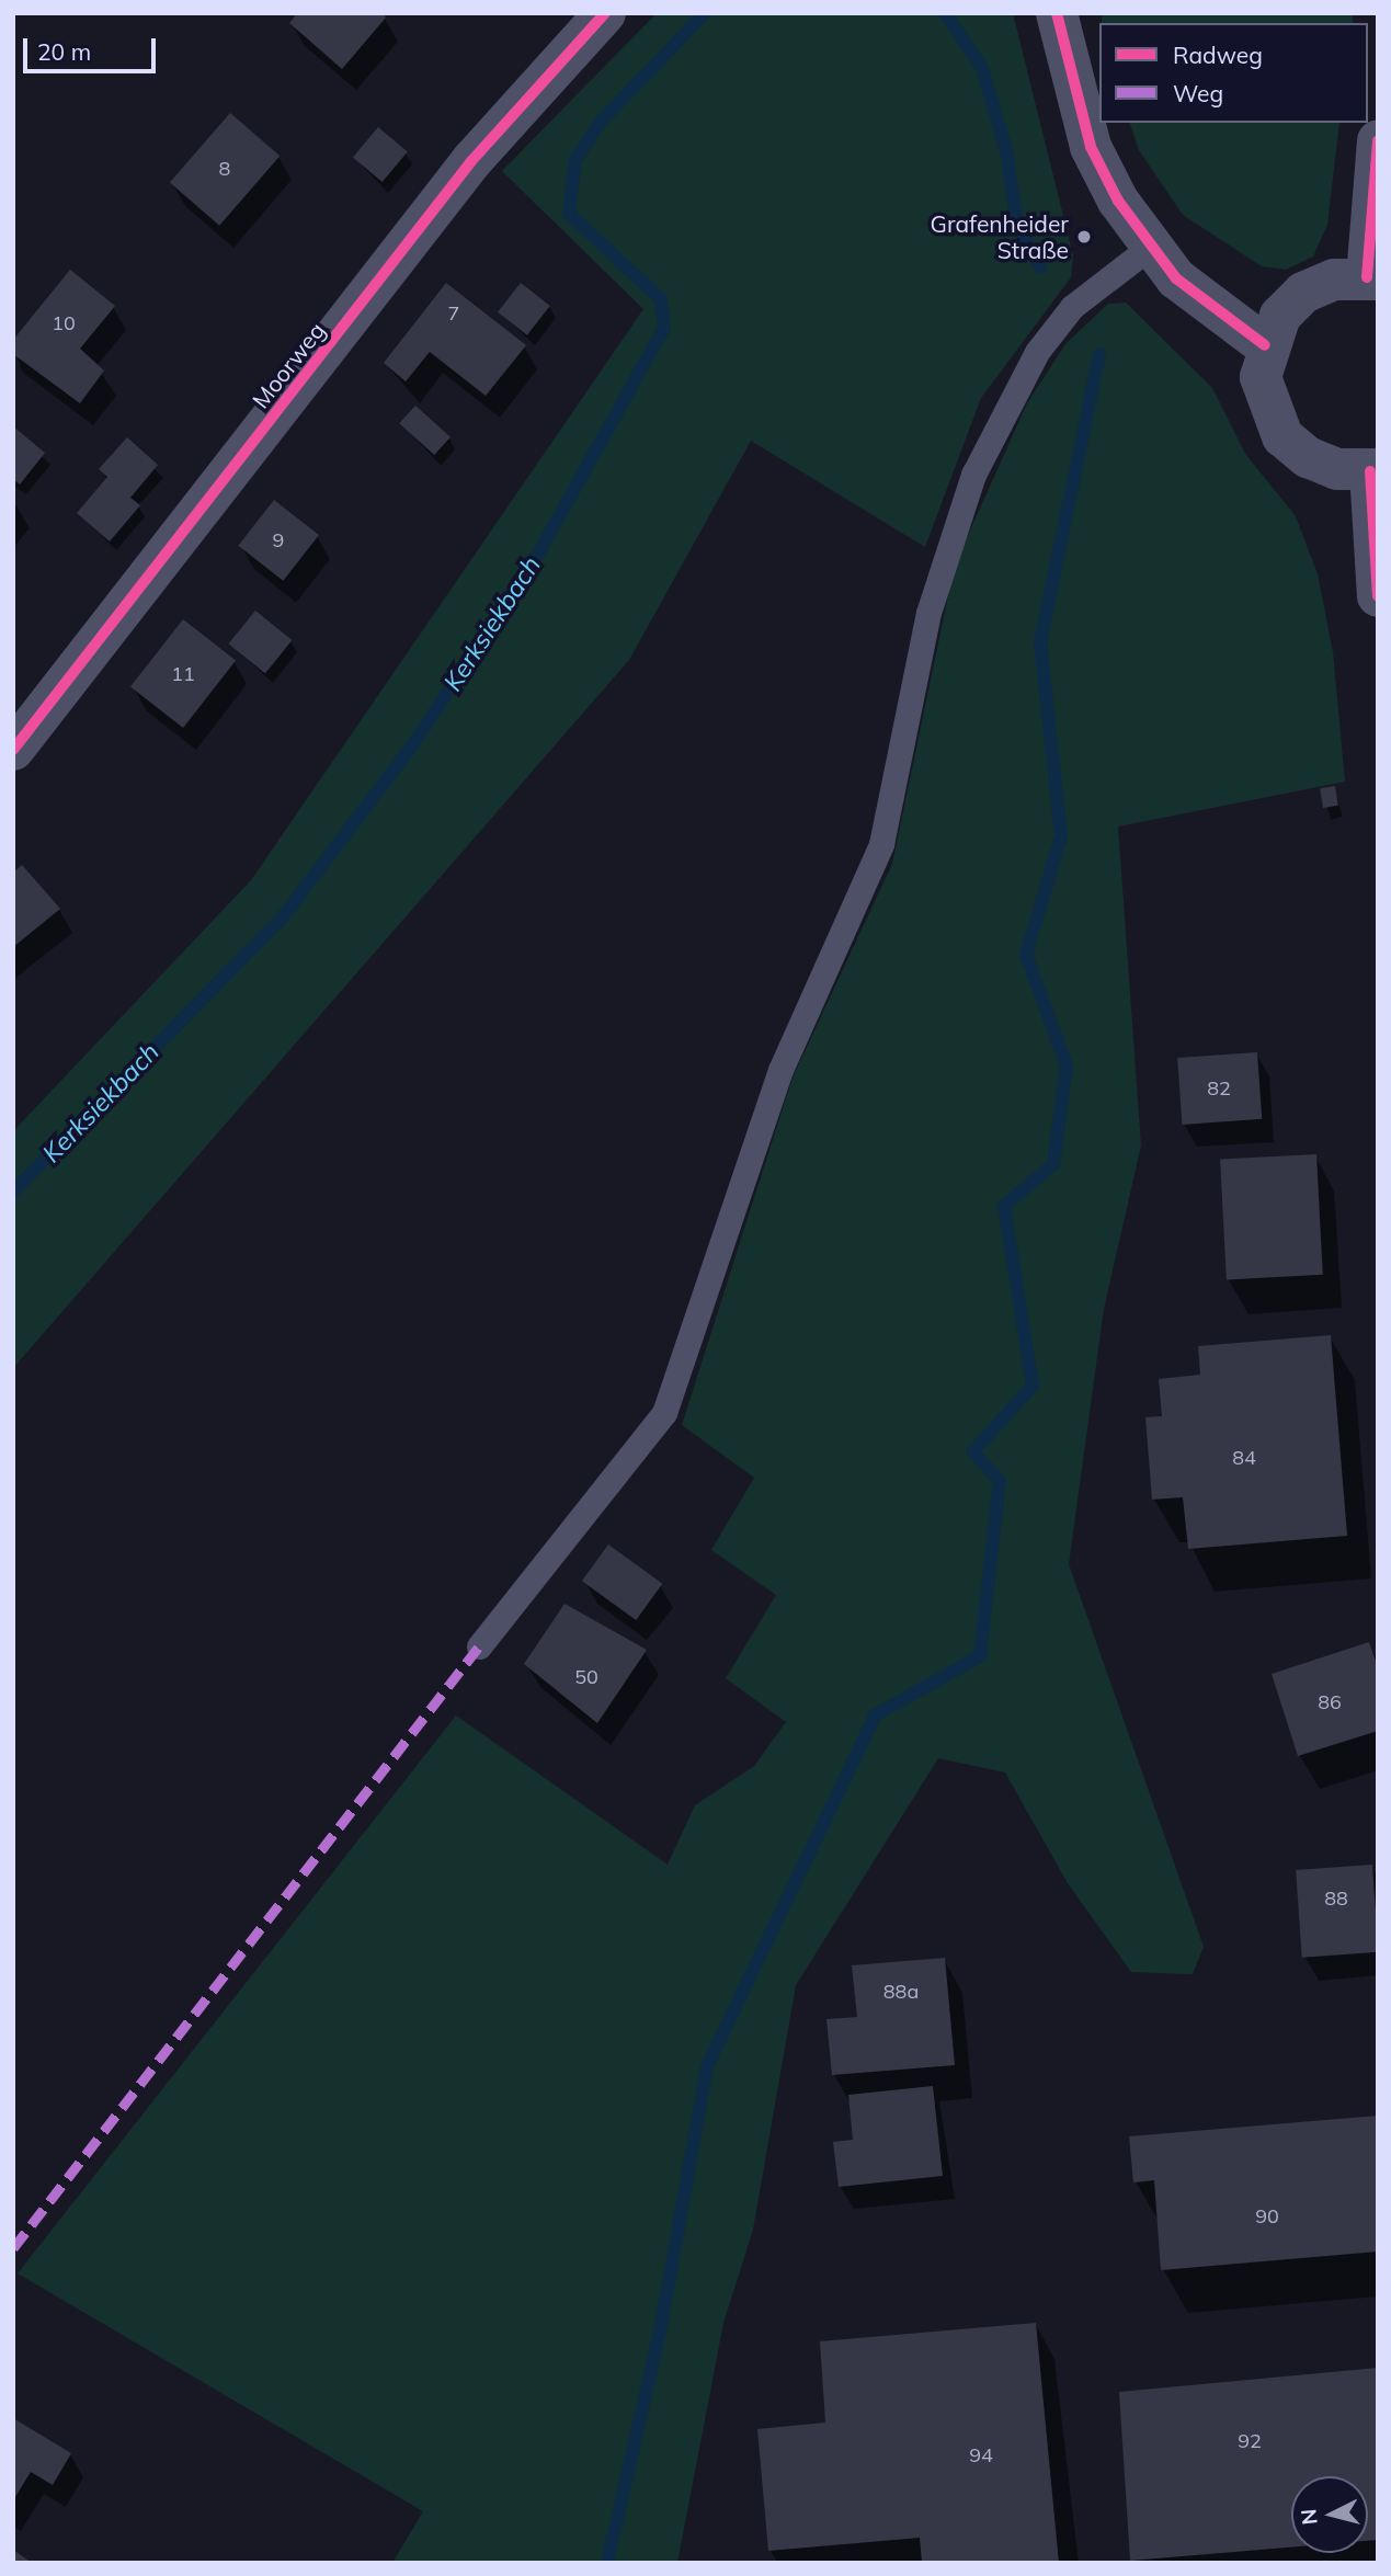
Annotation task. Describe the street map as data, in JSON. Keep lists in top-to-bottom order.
{
  "streets": {
    "street": ["Moorweg"]
  },
  "water": ["Kerksiekbach"],
  "places": ["Grafenheider Straße"],
  "house_numbers": [
    "8",
    "7",
    "10",
    "9",
    "11",
    "82",
    "84",
    "50",
    "86",
    "88",
    "88a",
    "90",
    "92",
    "94"
  ],
  "legend": ["Radweg", "Weg"],
  "scale_bar": "20 m",
  "north": "left"
}
